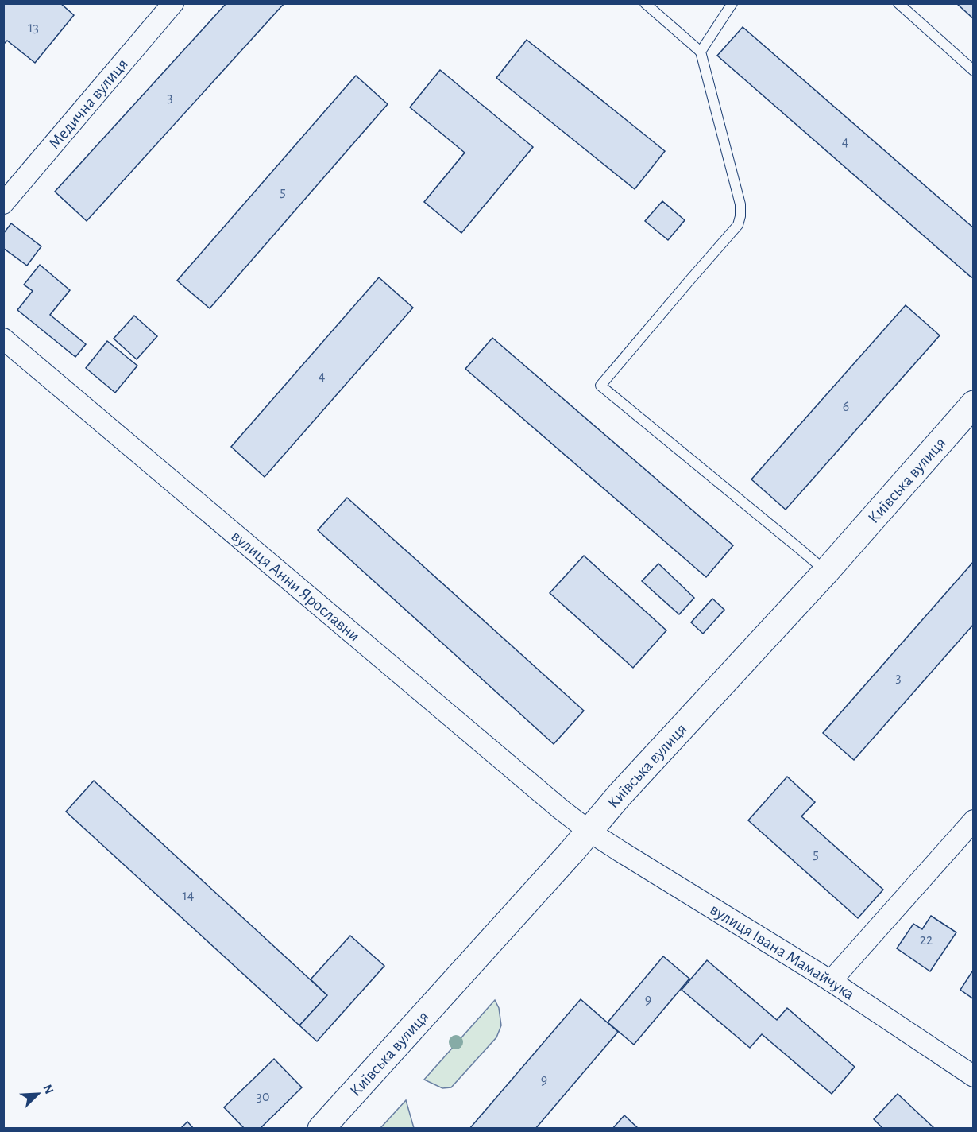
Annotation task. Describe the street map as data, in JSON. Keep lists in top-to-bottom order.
{
  "streets": {
    "main road": ["Київська вулиця"],
    "street": ["Медична вулиця", "вулиця Анни Ярославни", "вулиця Івана Мамайчука"]
  },
  "crossings": [
    ["Київська вулиця", "вулиця Анни Ярославни"],
    ["Київська вулиця", "вулиця Івана Мамайчука"],
    ["вулиця Анни Ярославни", "вулиця Івана Мамайчука"]
  ],
  "house_numbers": [
    "13",
    "3",
    "4",
    "5",
    "4",
    "6",
    "3",
    "5",
    "14",
    "22",
    "9",
    "9",
    "30"
  ],
  "north": "top right"
}
